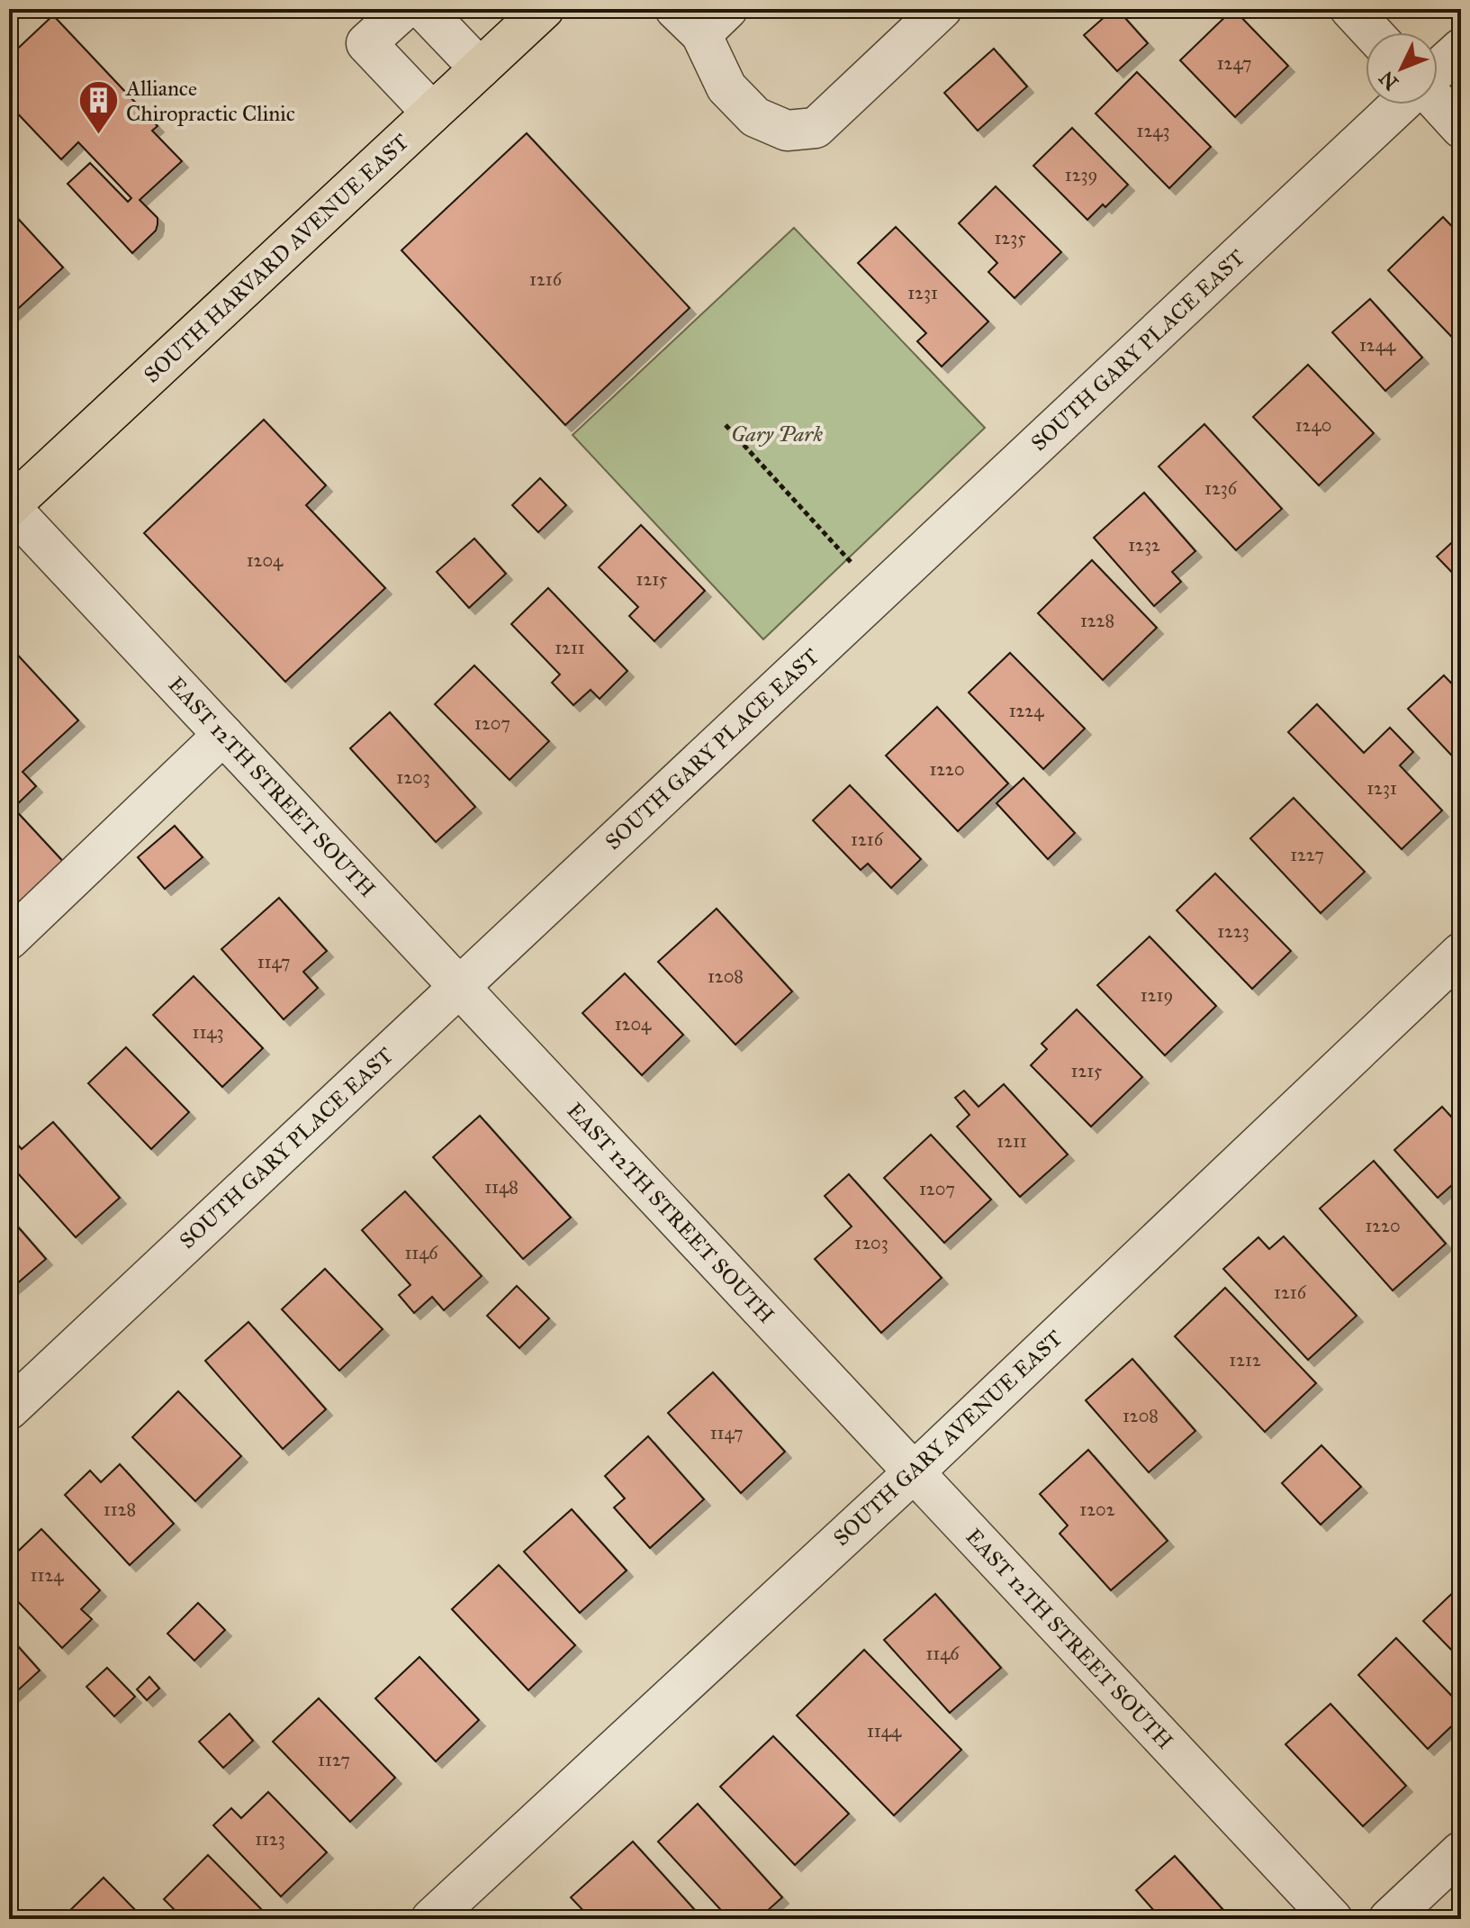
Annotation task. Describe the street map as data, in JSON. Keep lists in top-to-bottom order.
{
  "streets": {
    "main road": ["SOUTH HARVARD AVENUE EAST"],
    "street": ["SOUTH GARY PLACE EAST", "EAST 12TH STREET SOUTH", "SOUTH GARY AVENUE EAST"]
  },
  "crossings": [
    ["SOUTH HARVARD AVENUE EAST", "EAST 12TH STREET SOUTH"],
    ["SOUTH GARY PLACE EAST", "EAST 12TH STREET SOUTH"],
    ["EAST 12TH STREET SOUTH", "SOUTH GARY AVENUE EAST"]
  ],
  "parks": ["Gary Park"],
  "places": {
    "building": ["Alliance Chiropractic Clinic"]
  },
  "house_numbers": [
    "1247",
    "1243",
    "1239",
    "1235",
    "1216",
    "1231",
    "1244",
    "1240",
    "1236",
    "1232",
    "1204",
    "1215",
    "1228",
    "1211",
    "1224",
    "1207",
    "1220",
    "1203",
    "1231",
    "1216",
    "1227",
    "1223",
    "1147",
    "1208",
    "1219",
    "1204",
    "1143",
    "1215",
    "1211",
    "1148",
    "1207",
    "1220",
    "1203",
    "1146",
    "1216",
    "1212",
    "1208",
    "1147",
    "1128",
    "1202",
    "1124",
    "1146",
    "1144",
    "1127",
    "1123"
  ],
  "north": "bottom left"
}
